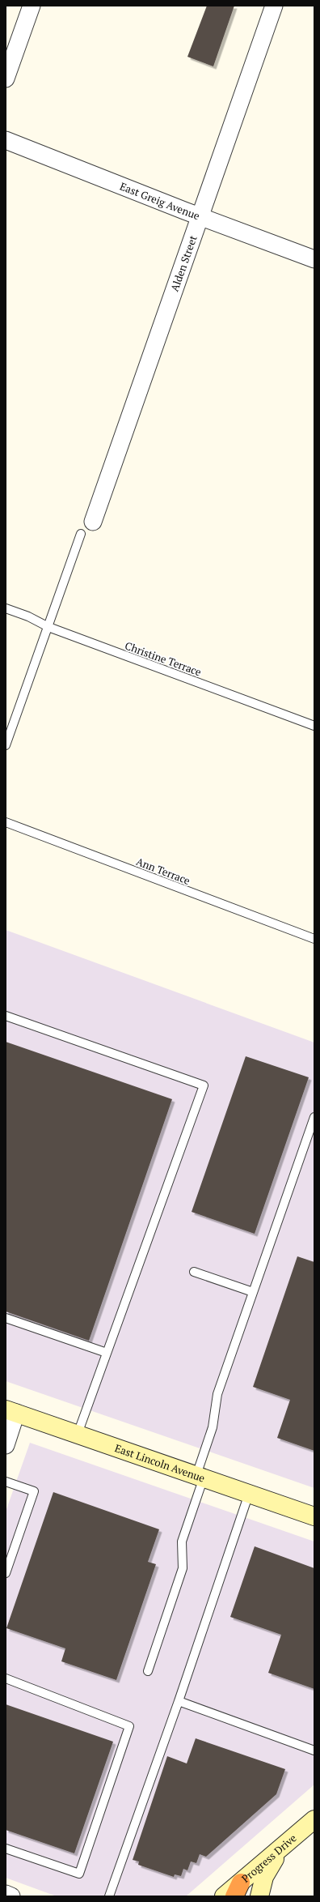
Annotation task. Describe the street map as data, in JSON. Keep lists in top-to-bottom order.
{
  "streets": {
    "street": [
      "East Greig Avenue",
      "Alden Street",
      "East Lincoln Avenue",
      "Progress Drive"
    ],
    "lane": ["Christine Terrace", "Ann Terrace"]
  },
  "crossings": [
    ["East Greig Avenue", "Alden Street"]
  ]
}
